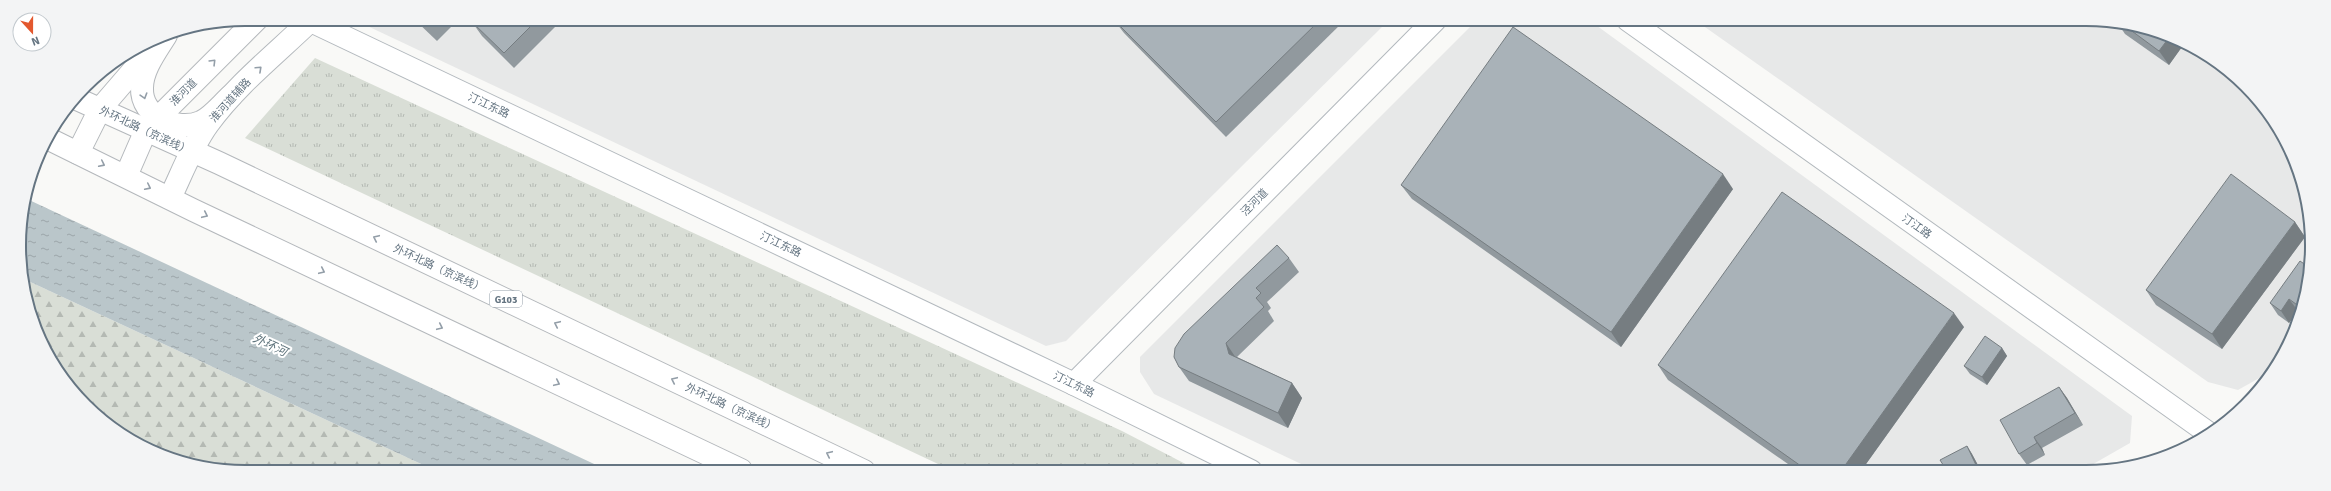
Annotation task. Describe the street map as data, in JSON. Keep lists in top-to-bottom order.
{
  "streets": {
    "main road": [
      "淮河道",
      "淮河道辅路",
      "汀江东路",
      "外环北路（京滨线）",
      "泾河道",
      "汀江路",
      "G103"
    ]
  },
  "crossings": [
    ["淮河道", "外环北路（京滨线）"],
    ["淮河道辅路", "外环北路（京滨线）"],
    ["汀江东路", "泾河道"]
  ],
  "one_way": ["淮河道辅路"],
  "water": ["外环河"],
  "north": "bottom"
}
